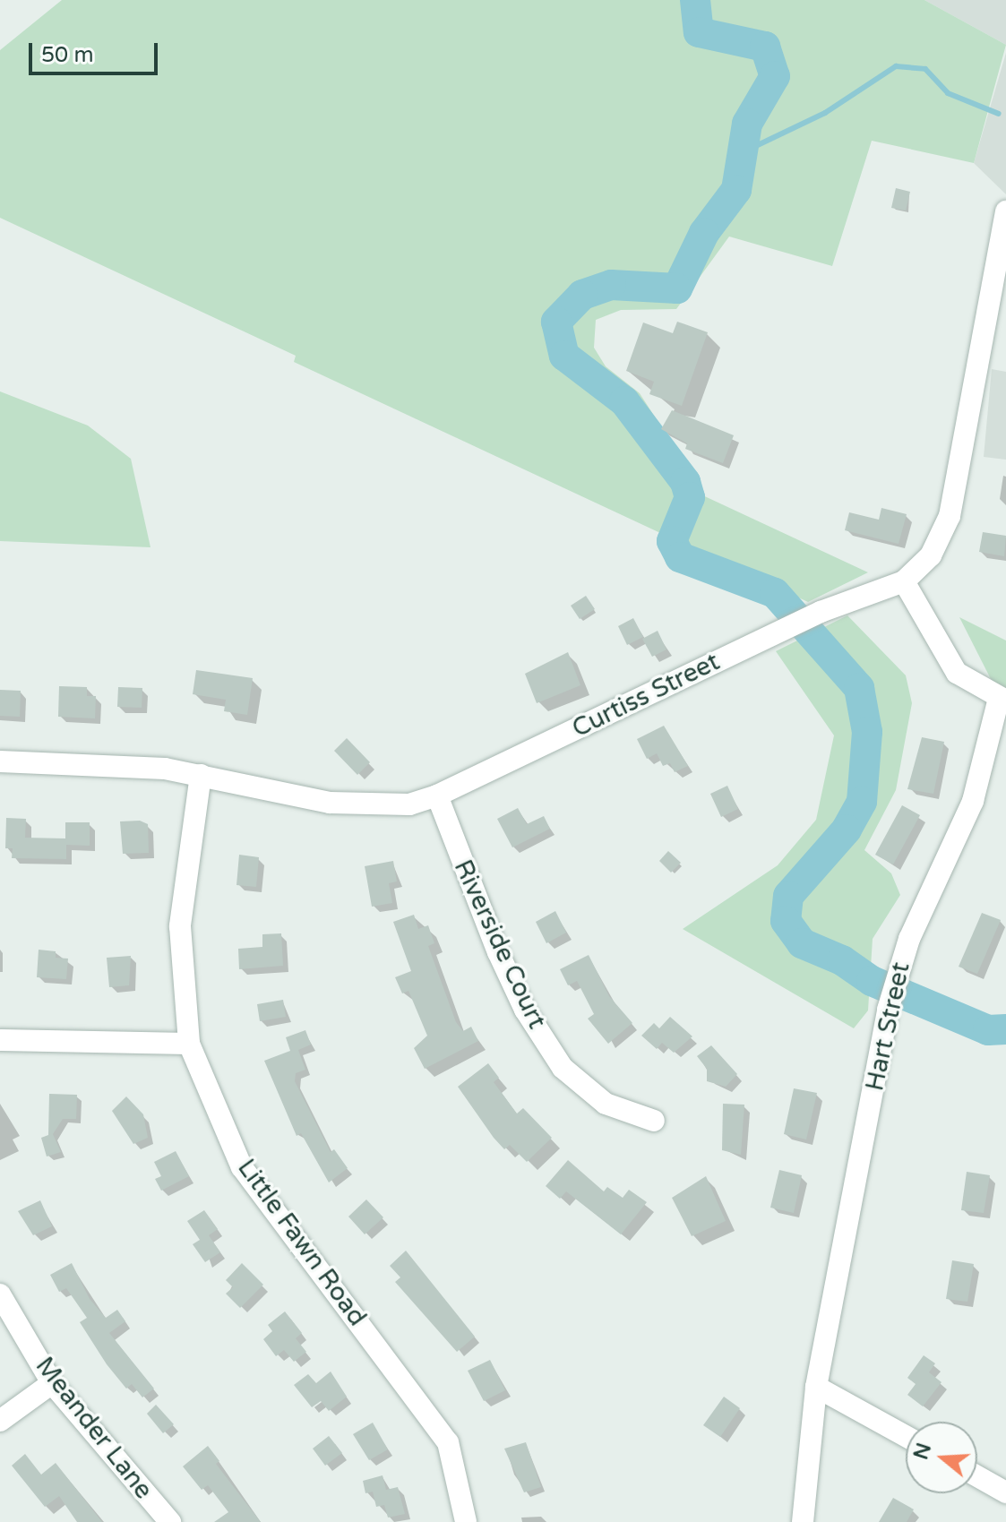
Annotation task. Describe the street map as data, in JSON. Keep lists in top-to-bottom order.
{
  "streets": {
    "street": [
      "Curtiss Street",
      "Riverside Court",
      "Hart Street",
      "Little Fawn Road",
      "Meander Lane"
    ]
  },
  "crossings": [
    ["Curtiss Street", "Riverside Court"],
    ["Curtiss Street", "Hart Street"],
    ["Curtiss Street", "Little Fawn Road"]
  ],
  "scale_bar": "50 m",
  "north": "left"
}
